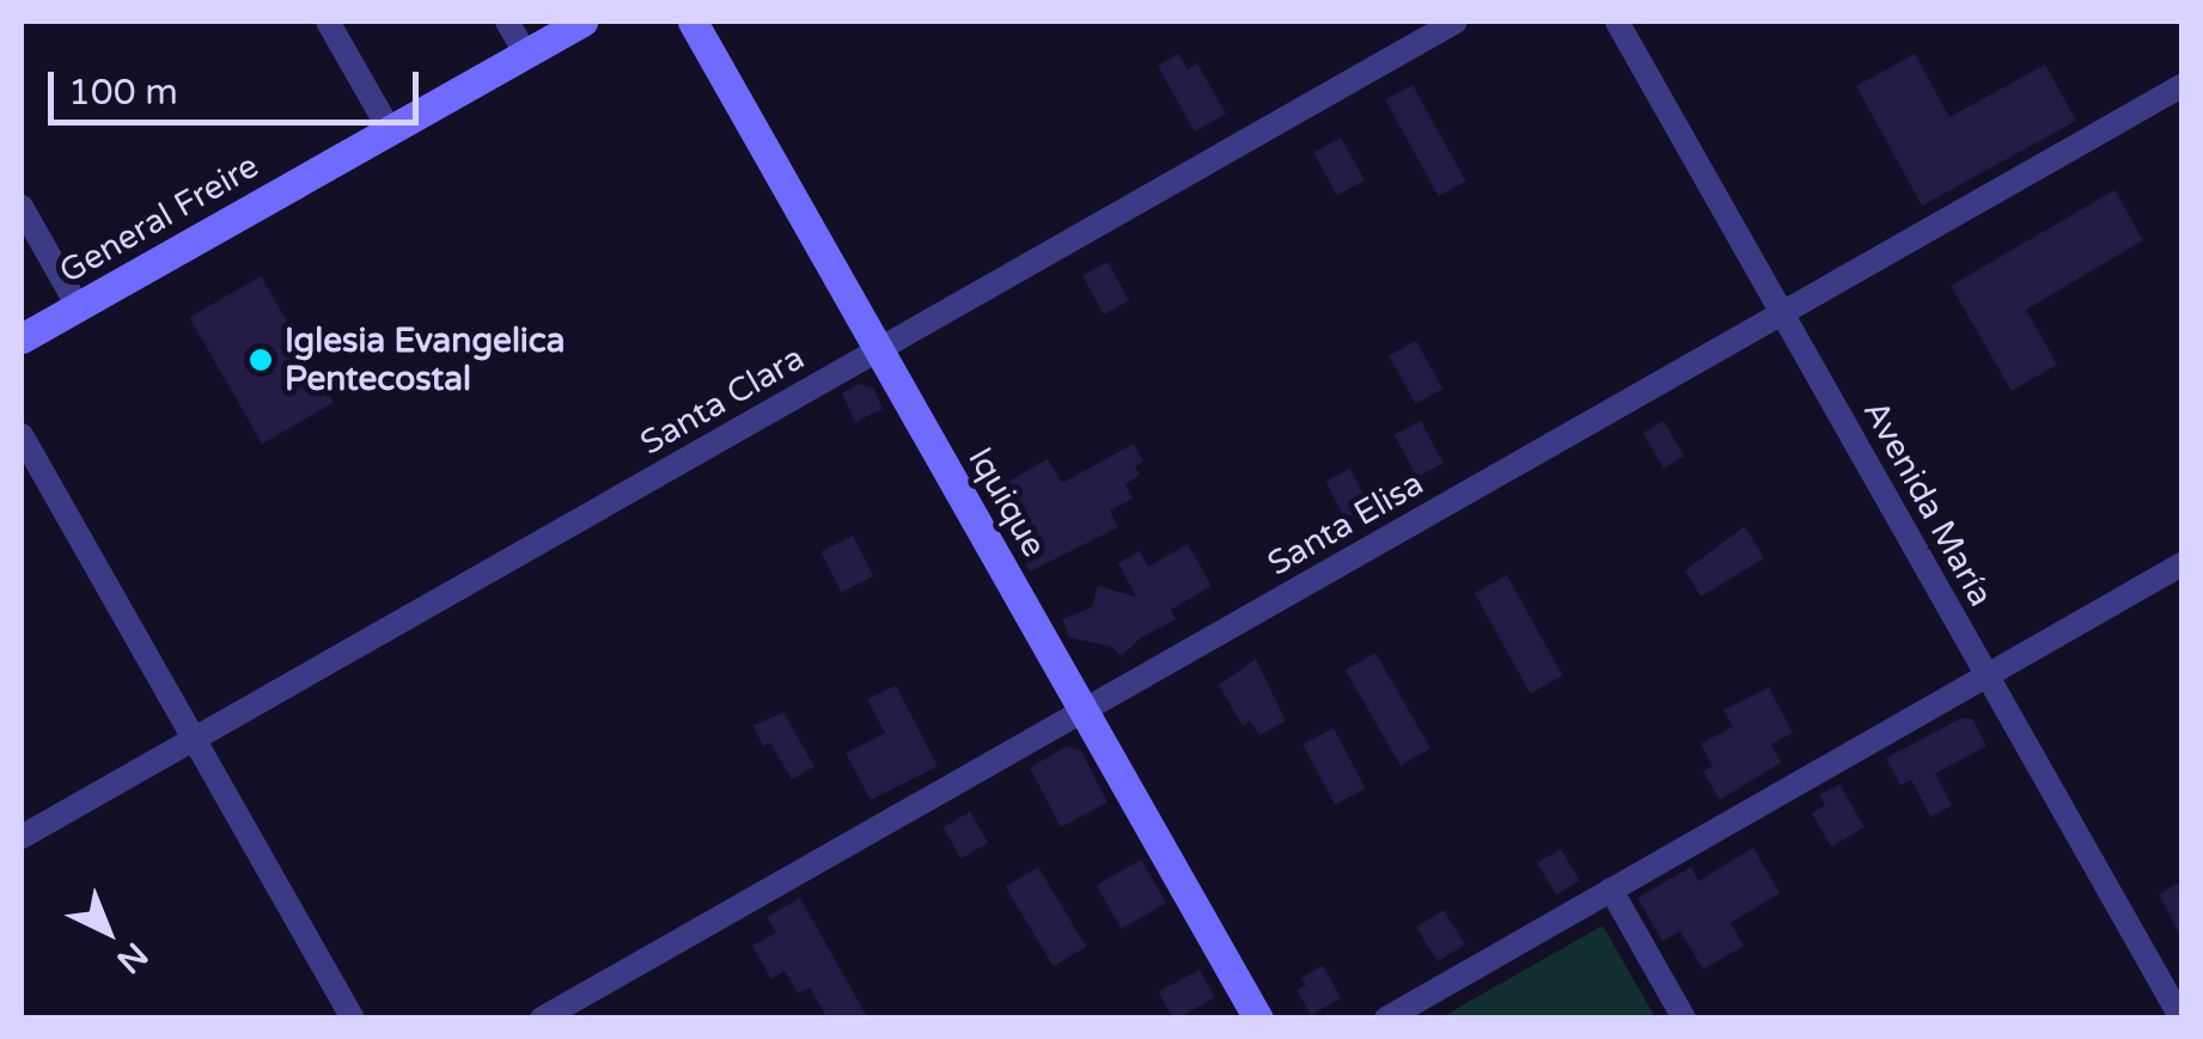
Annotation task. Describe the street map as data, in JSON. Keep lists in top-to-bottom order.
{
  "streets": {
    "street": [
      "General Freire",
      "Santa Clara",
      "Iquique",
      "Avenida María",
      "Santa Elisa"
    ]
  },
  "crossings": [
    ["Santa Clara", "Iquique"],
    ["Iquique", "Santa Elisa"],
    ["Avenida María", "Santa Elisa"]
  ],
  "places": ["Iglesia Evangelica Pentecostal"],
  "scale_bar": "100 m",
  "north": "bottom right"
}
